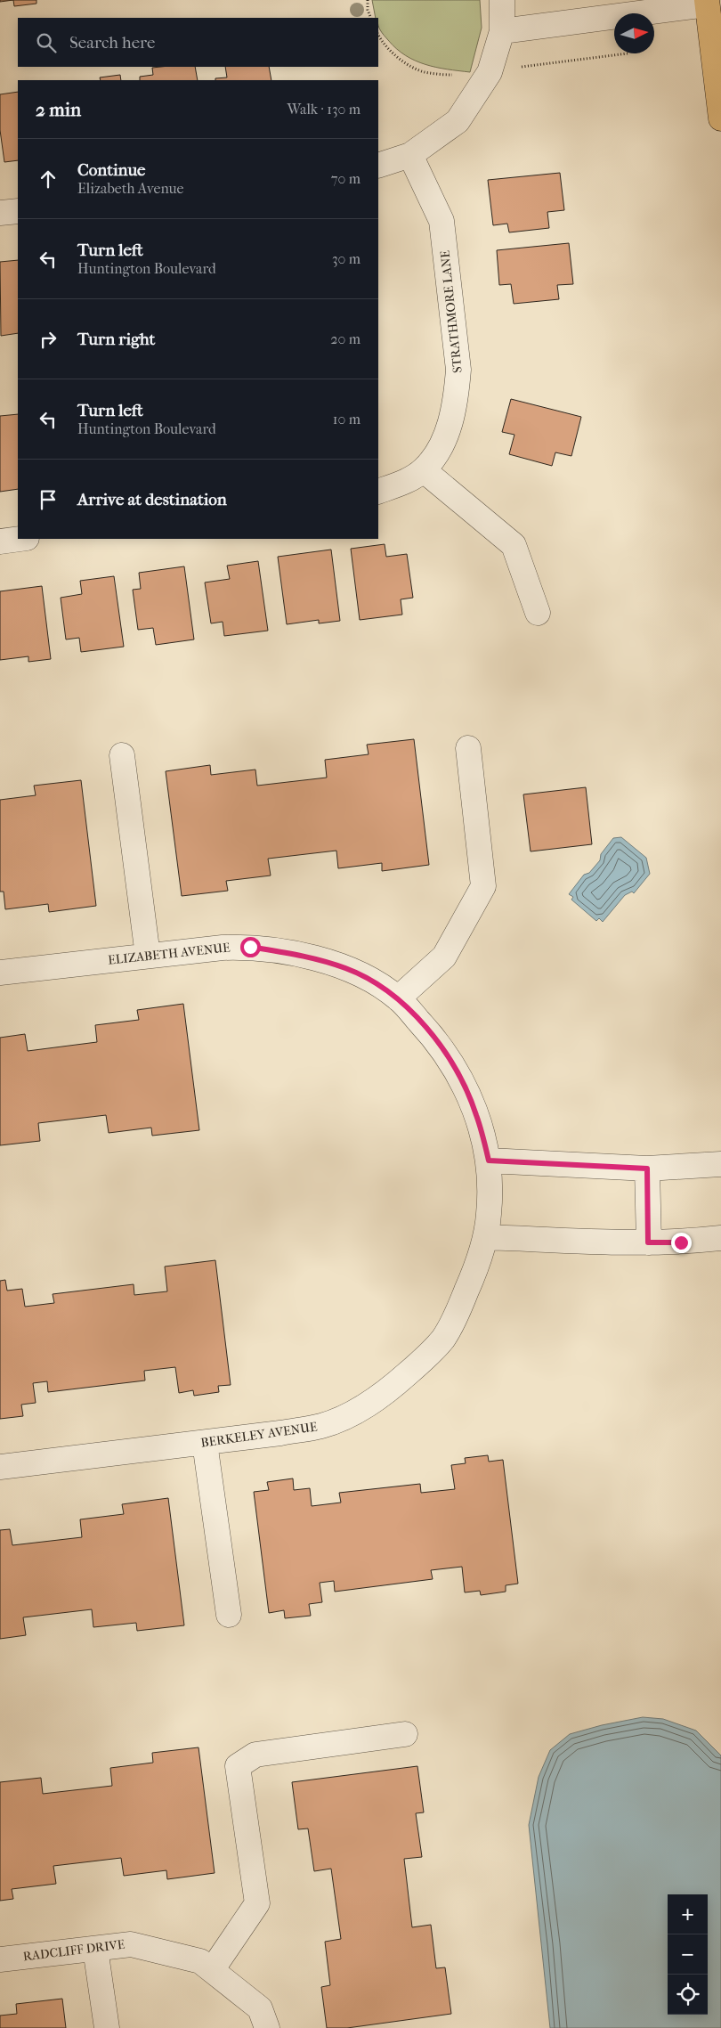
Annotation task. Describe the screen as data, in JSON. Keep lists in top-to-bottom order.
{
  "streets": {
    "street": [
      "STRATHMORE LANE",
      "ELIZABETH AVENUE",
      "BERKELEY AVENUE",
      "RADCLIFF DRIVE"
    ]
  },
  "crossings": [
    ["ELIZABETH AVENUE", "BERKELEY AVENUE"]
  ],
  "north": "right",
  "page": {
    "search": "Search here",
    "heading": ["2 min", "Walk · 130 m"],
    "list": [
      ["Continue", "Elizabeth Avenue", "70 m"],
      ["Turn left", "Huntington Boulevard", "30 m"],
      ["Turn right", "20 m"],
      ["Turn left", "Huntington Boulevard", "10 m"],
      "Arrive at destination"
    ],
    "map_buttons": ["+", "−"]
  }
}
